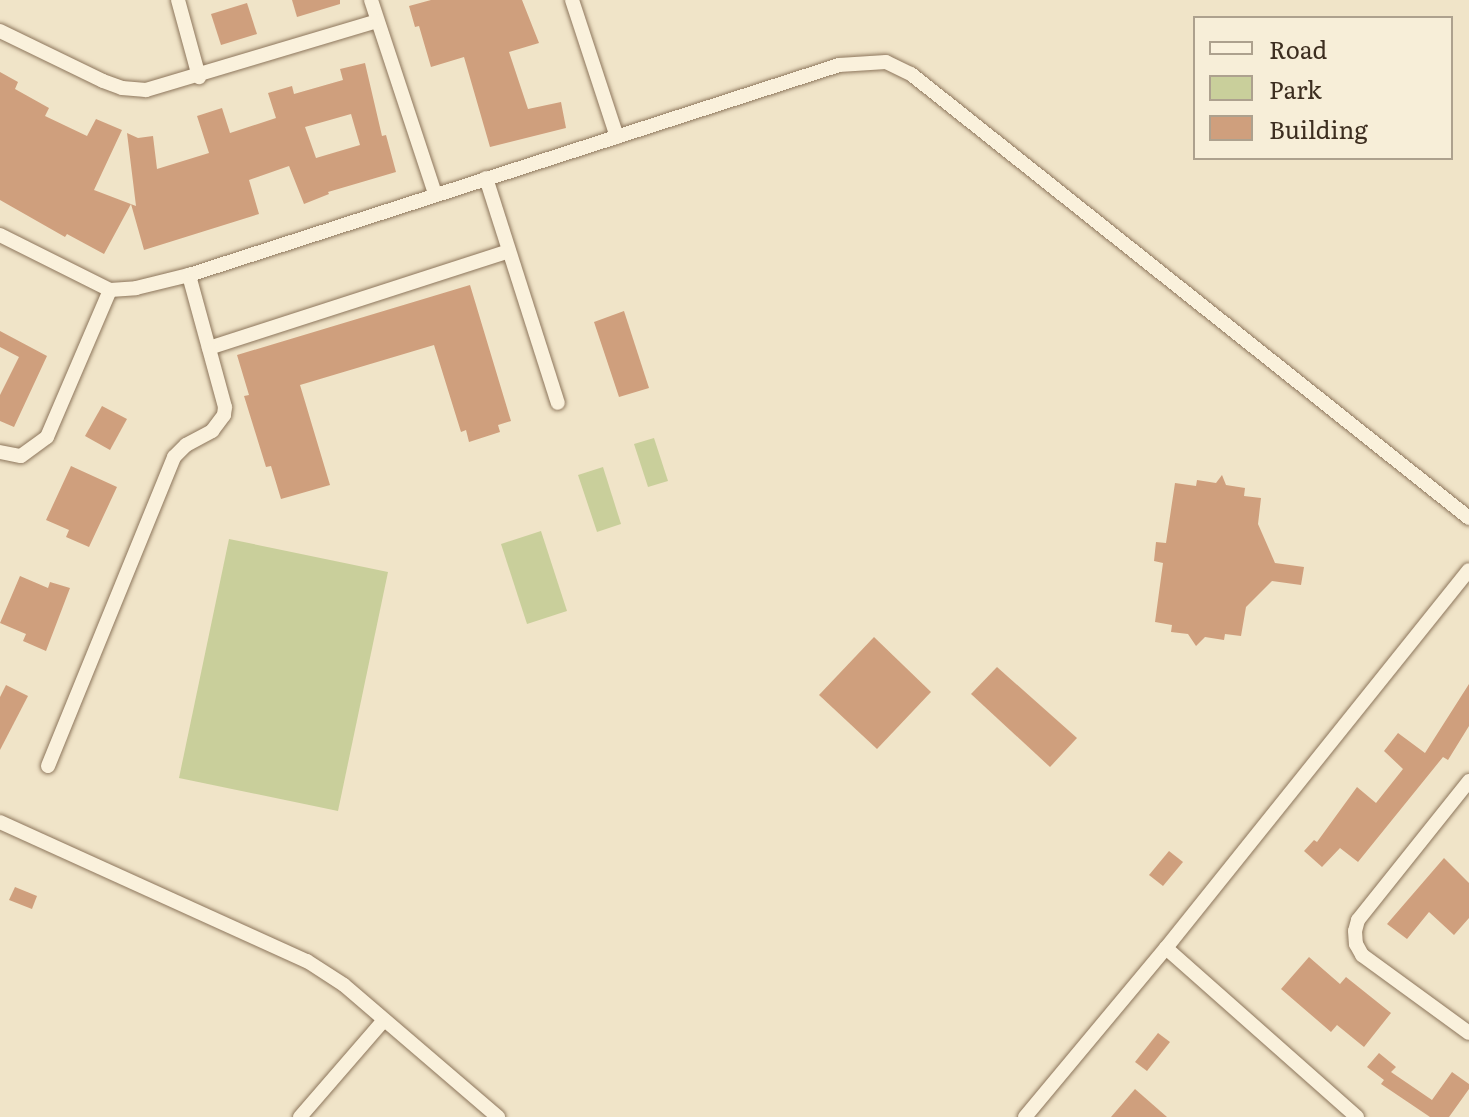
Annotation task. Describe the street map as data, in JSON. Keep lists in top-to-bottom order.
{
  "legend": ["Road", "Park", "Building"]
}
